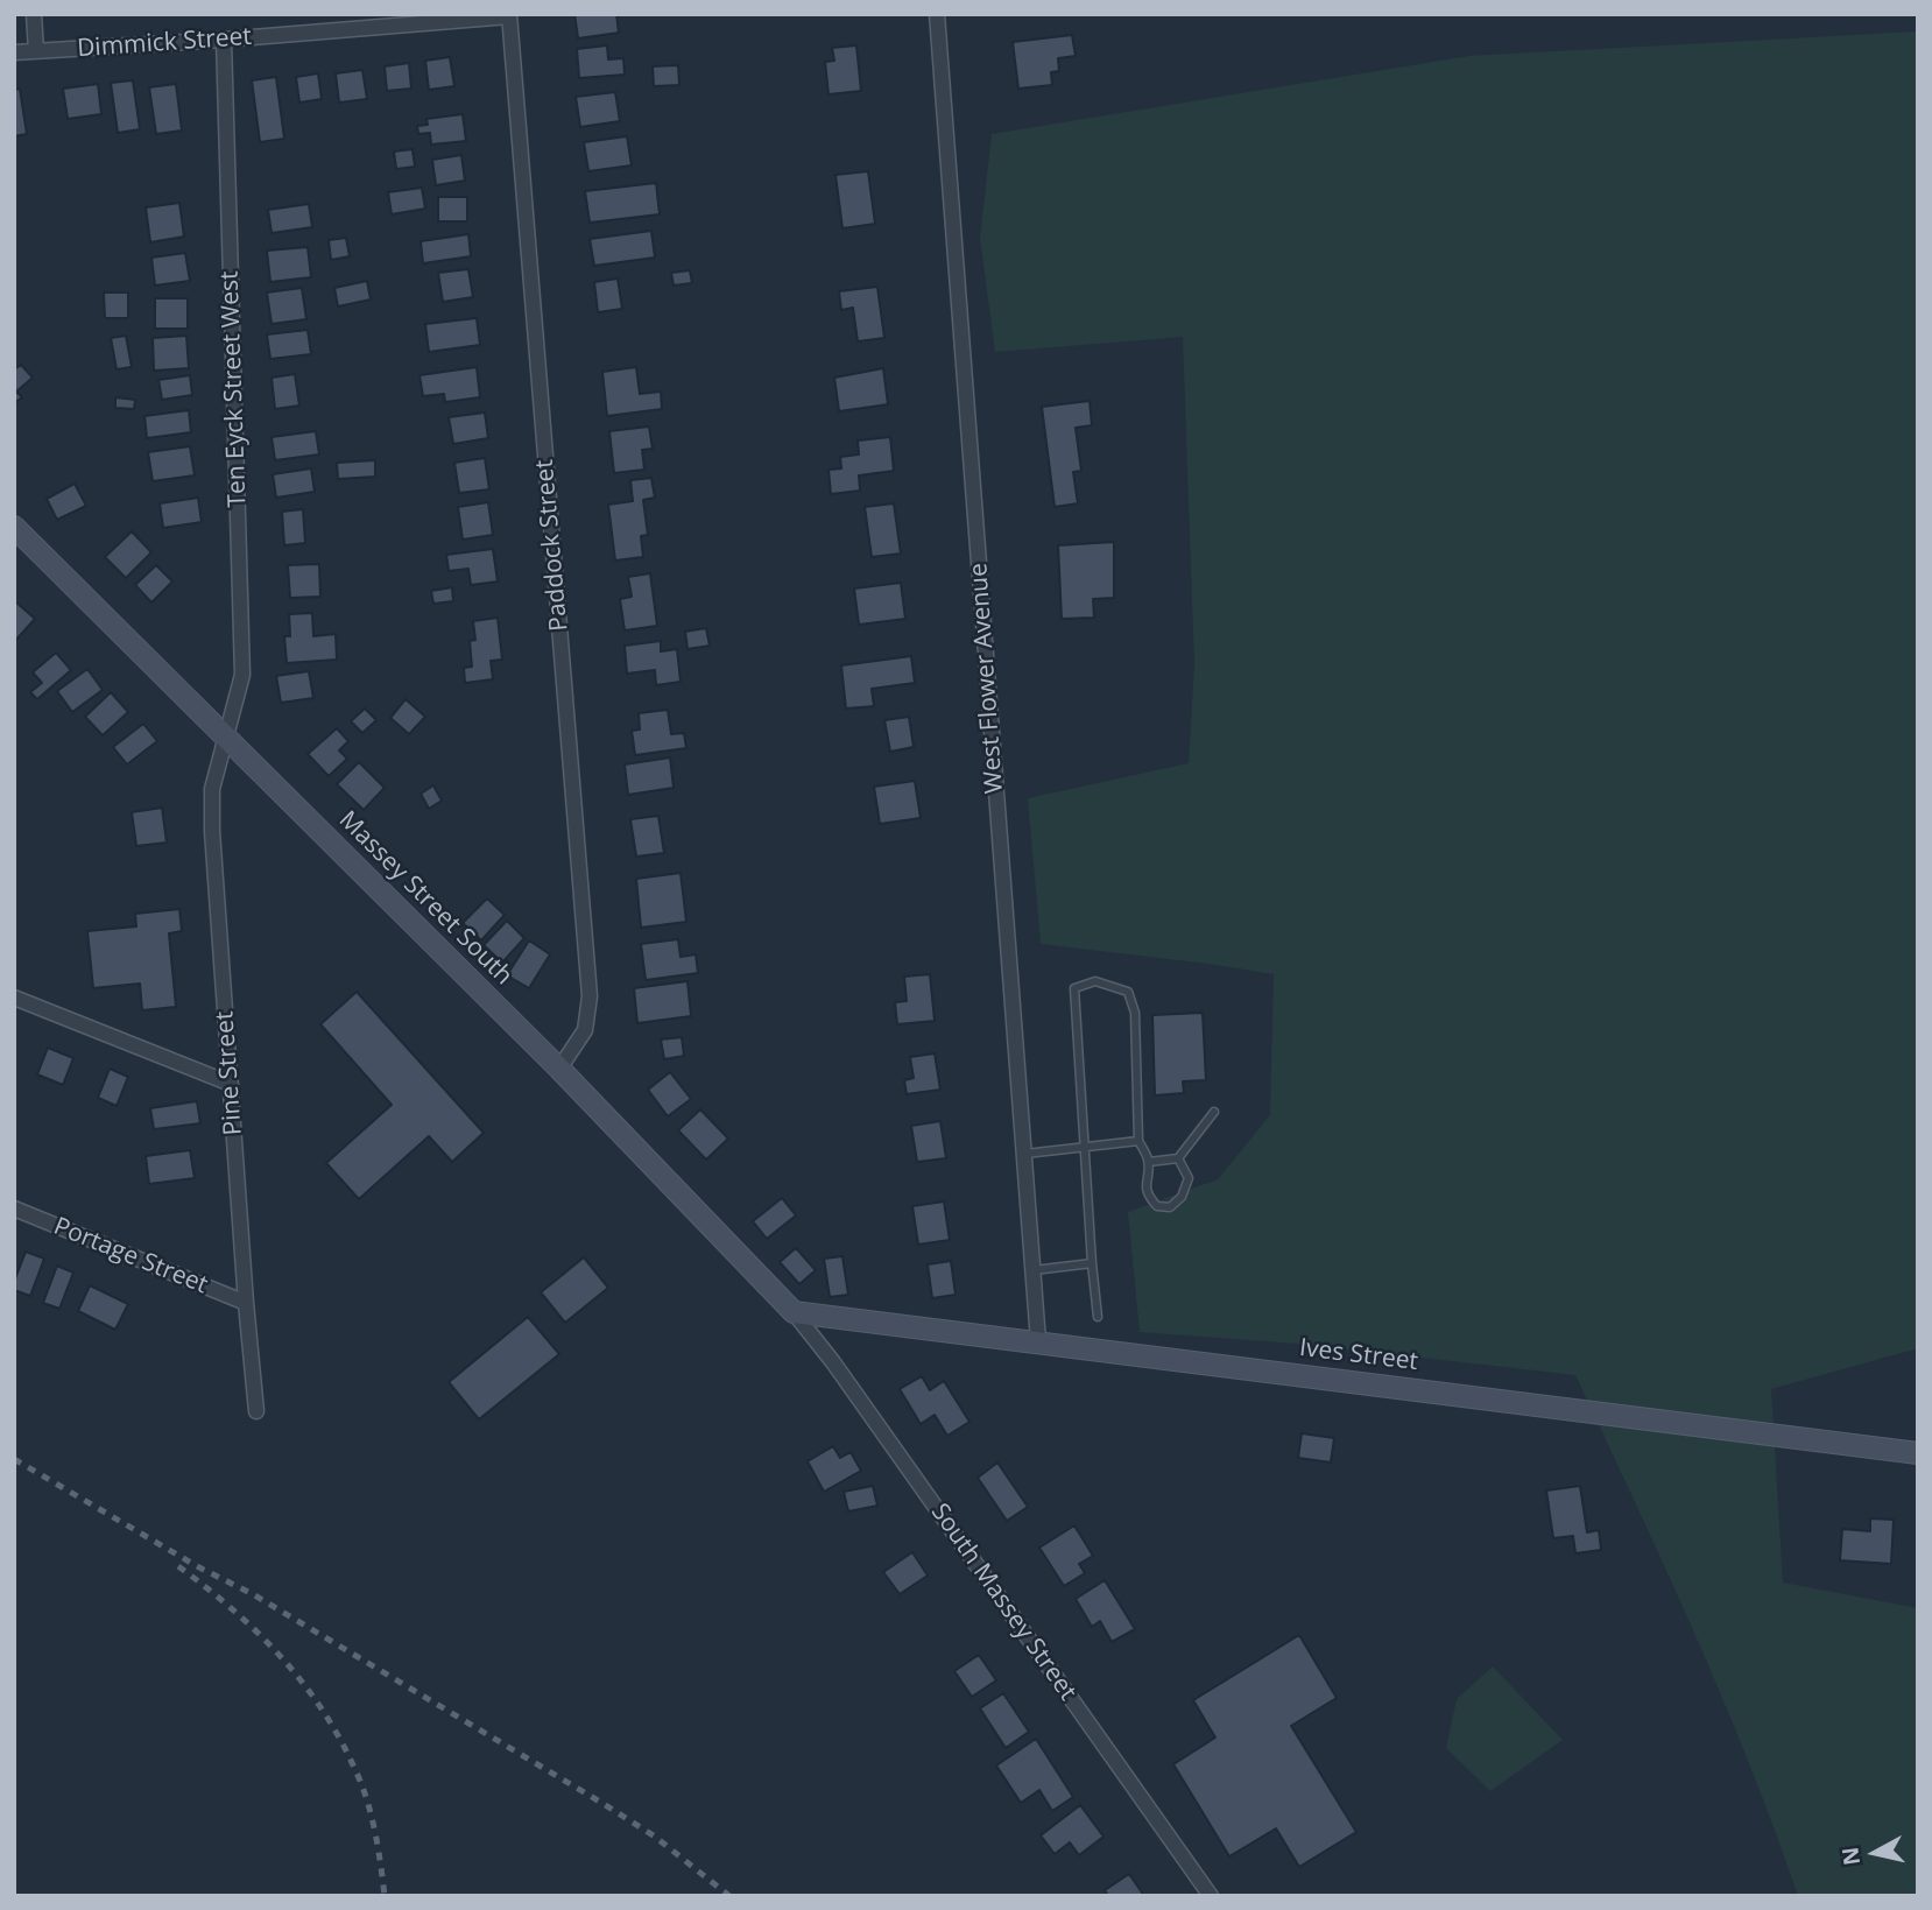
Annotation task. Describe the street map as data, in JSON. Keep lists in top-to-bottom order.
{
  "streets": {
    "street": [
      "Dimmick Street",
      "Ten Eyck Street West",
      "Paddock Street",
      "West Flower Avenue",
      "Massey Street South",
      "Pine Street",
      "Portage Street",
      "Ives Street",
      "South Massey Street"
    ]
  },
  "crossings": [
    ["Dimmick Street", "Ten Eyck Street West"],
    ["Dimmick Street", "Paddock Street"],
    ["Ten Eyck Street West", "Massey Street South"],
    ["Ten Eyck Street West", "Pine Street"],
    ["Paddock Street", "Massey Street South"],
    ["West Flower Avenue", "Ives Street"],
    ["Massey Street South", "Pine Street"],
    ["Massey Street South", "Ives Street"],
    ["Massey Street South", "South Massey Street"],
    ["Pine Street", "Portage Street"],
    ["Ives Street", "South Massey Street"]
  ],
  "north": "left"
}
